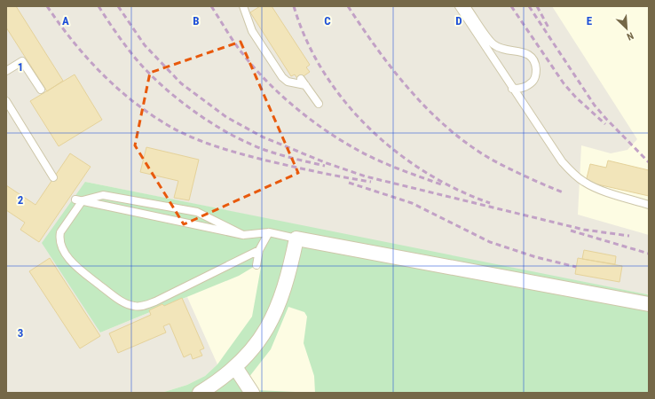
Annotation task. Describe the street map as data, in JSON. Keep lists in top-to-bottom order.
{
  "north": "bottom right",
  "grid": {
    "columns": [
      "A",
      "B",
      "C",
      "D",
      "E"
    ],
    "rows": ["1", "2", "3"]
  }
}
